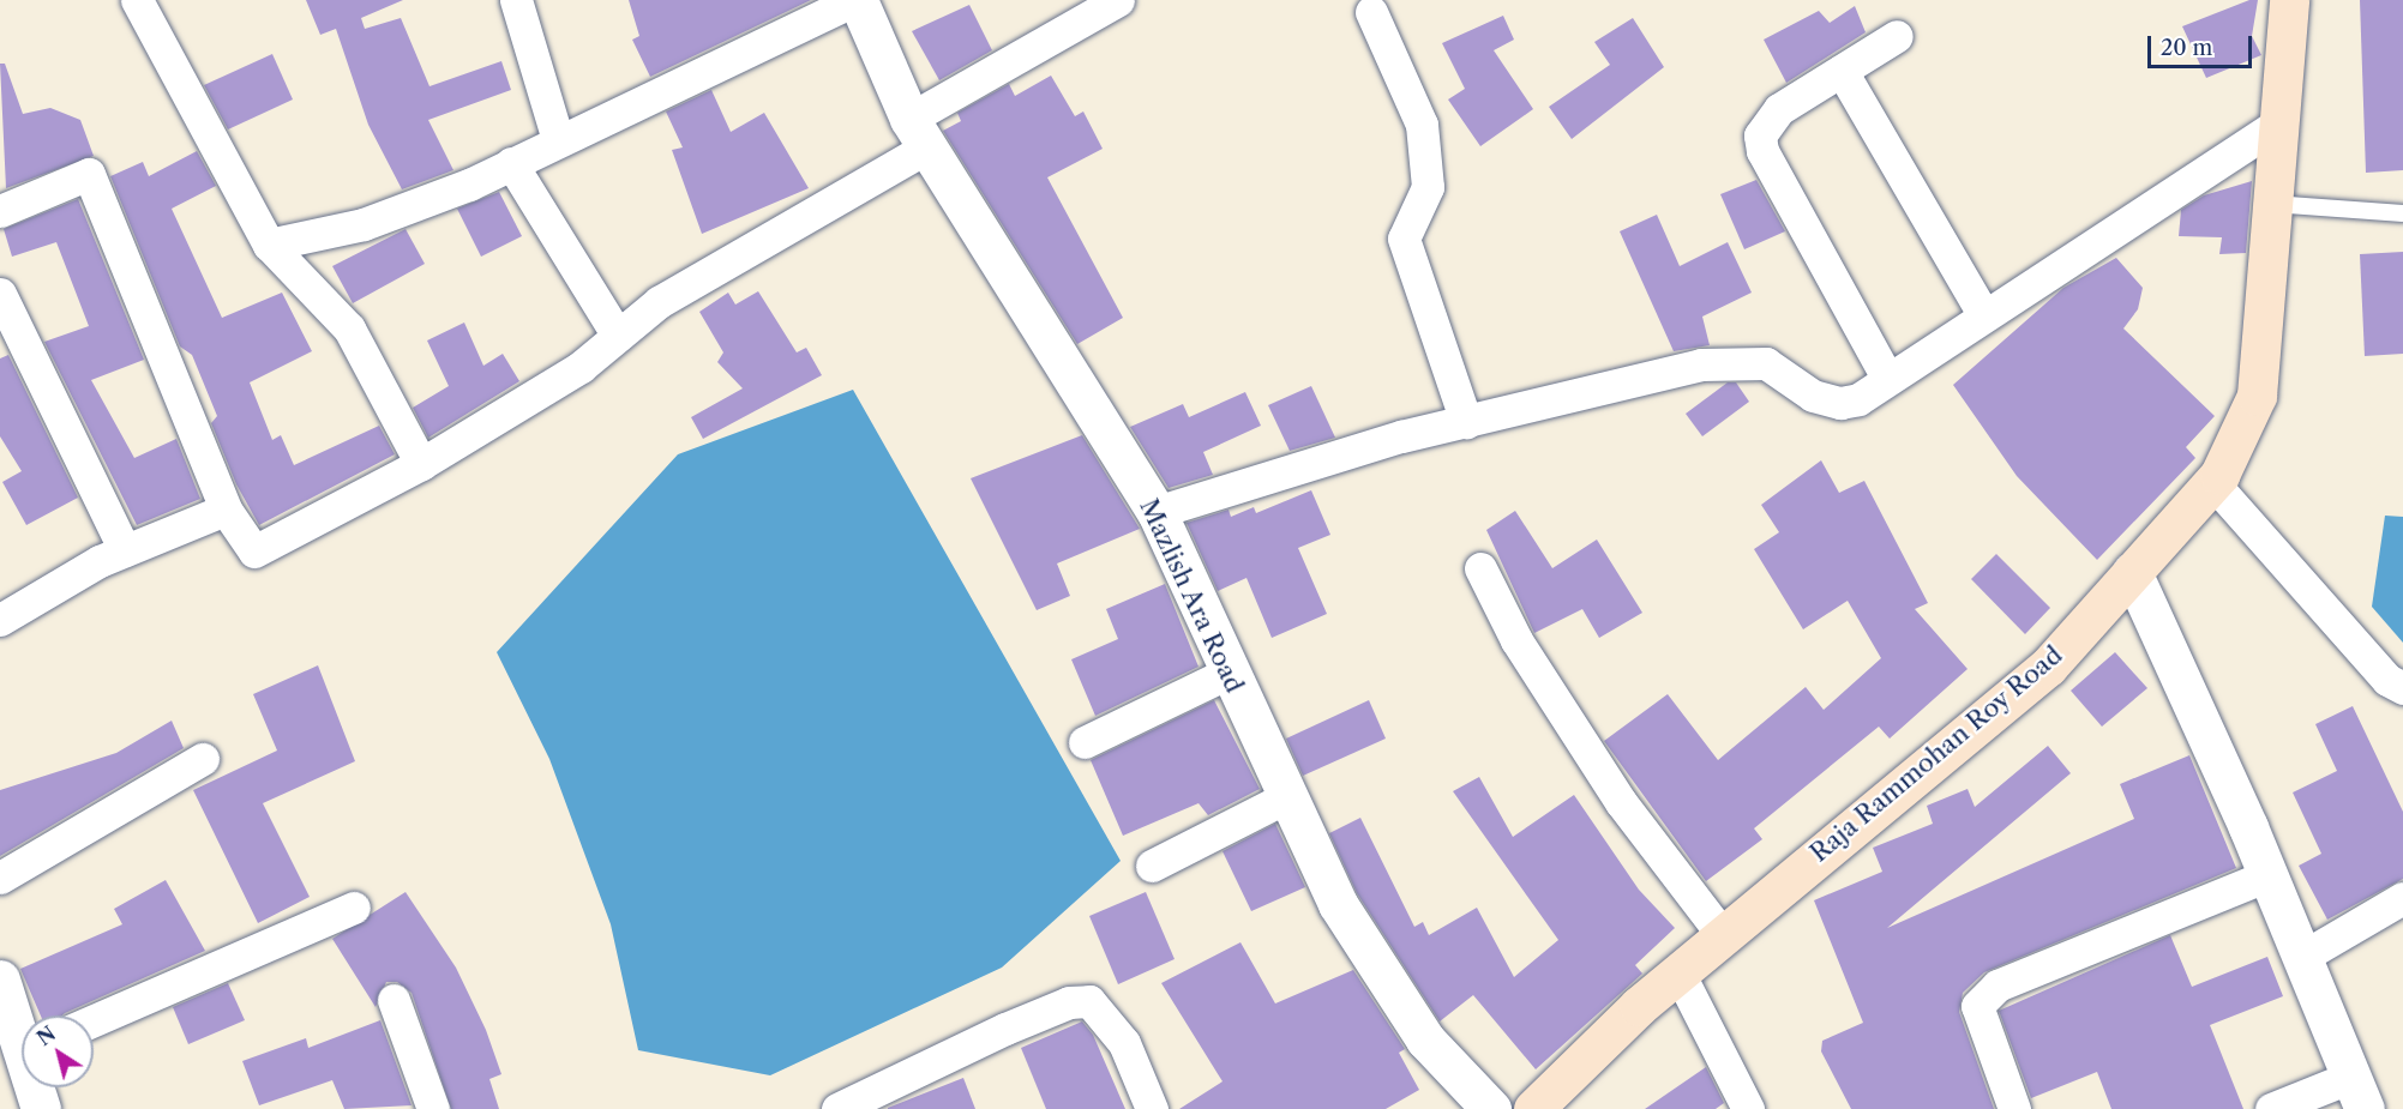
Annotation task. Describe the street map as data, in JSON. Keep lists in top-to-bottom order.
{
  "streets": {
    "main road": ["Raja Rammohan Roy Road"],
    "street": ["Mazlish Ara Road"]
  },
  "scale_bar": "20 m",
  "north": "top left"
}
